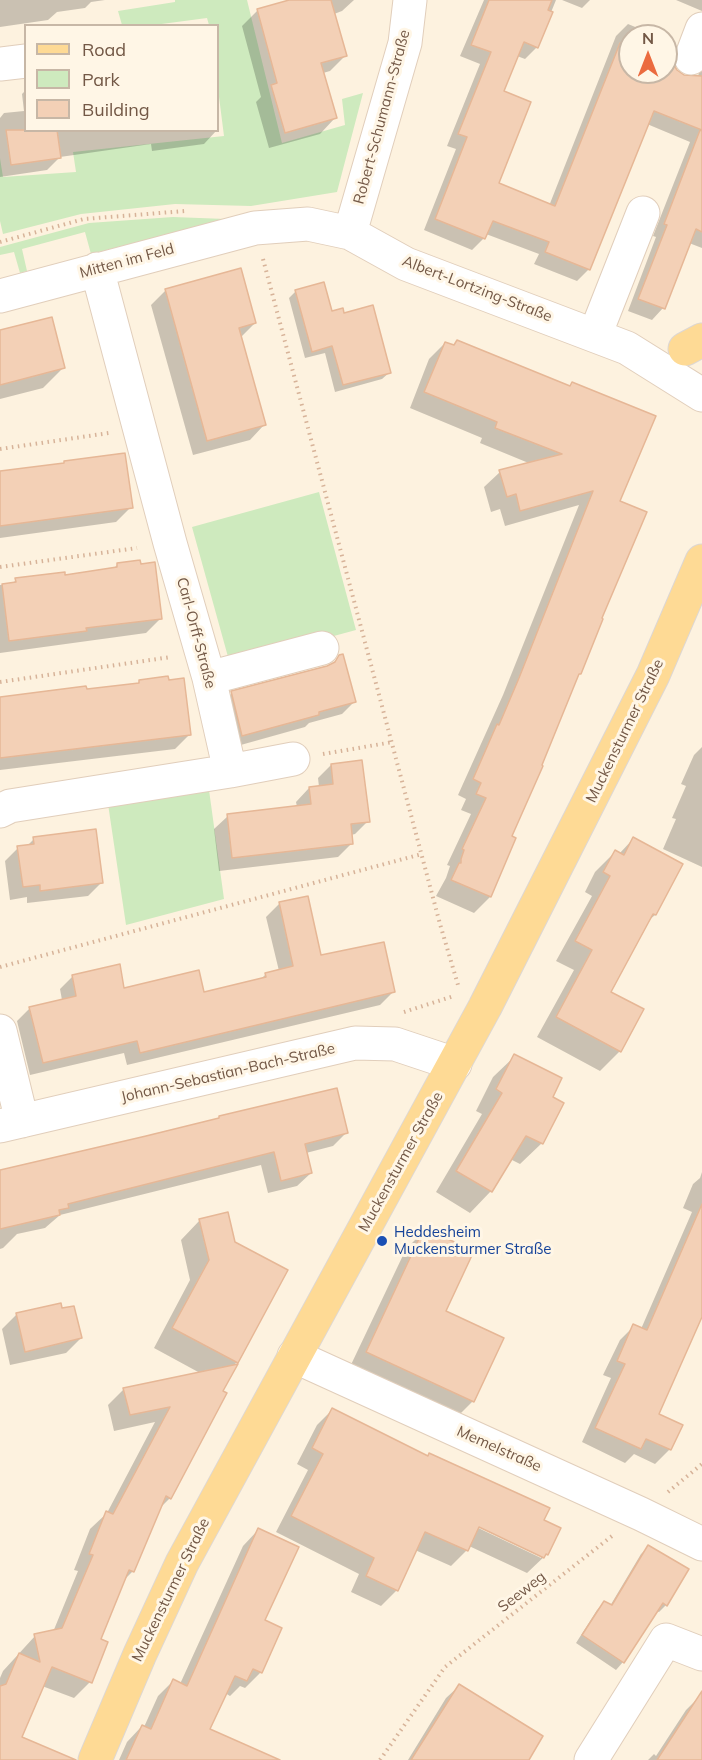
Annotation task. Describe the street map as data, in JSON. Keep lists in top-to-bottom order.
{
  "streets": {
    "main road": ["Muckensturmer Straße"],
    "street": [
      "Robert-Schumann-Straße",
      "Mitten im Feld",
      "Albert-Lortzing-Straße",
      "Carl-Orff-Straße",
      "Johann-Sebastian-Bach-Straße",
      "Memelstraße"
    ],
    "path": ["Seeweg"]
  },
  "crossings": [
    ["Robert-Schumann-Straße", "Albert-Lortzing-Straße"],
    ["Mitten im Feld", "Albert-Lortzing-Straße"],
    ["Mitten im Feld", "Carl-Orff-Straße"],
    ["Muckensturmer Straße", "Johann-Sebastian-Bach-Straße"],
    ["Muckensturmer Straße", "Memelstraße"],
    ["Memelstraße", "Seeweg"]
  ],
  "places": ["Heddesheim Muckensturmer Straße"],
  "legend": ["Road", "Park", "Building"],
  "north": "top"
}
